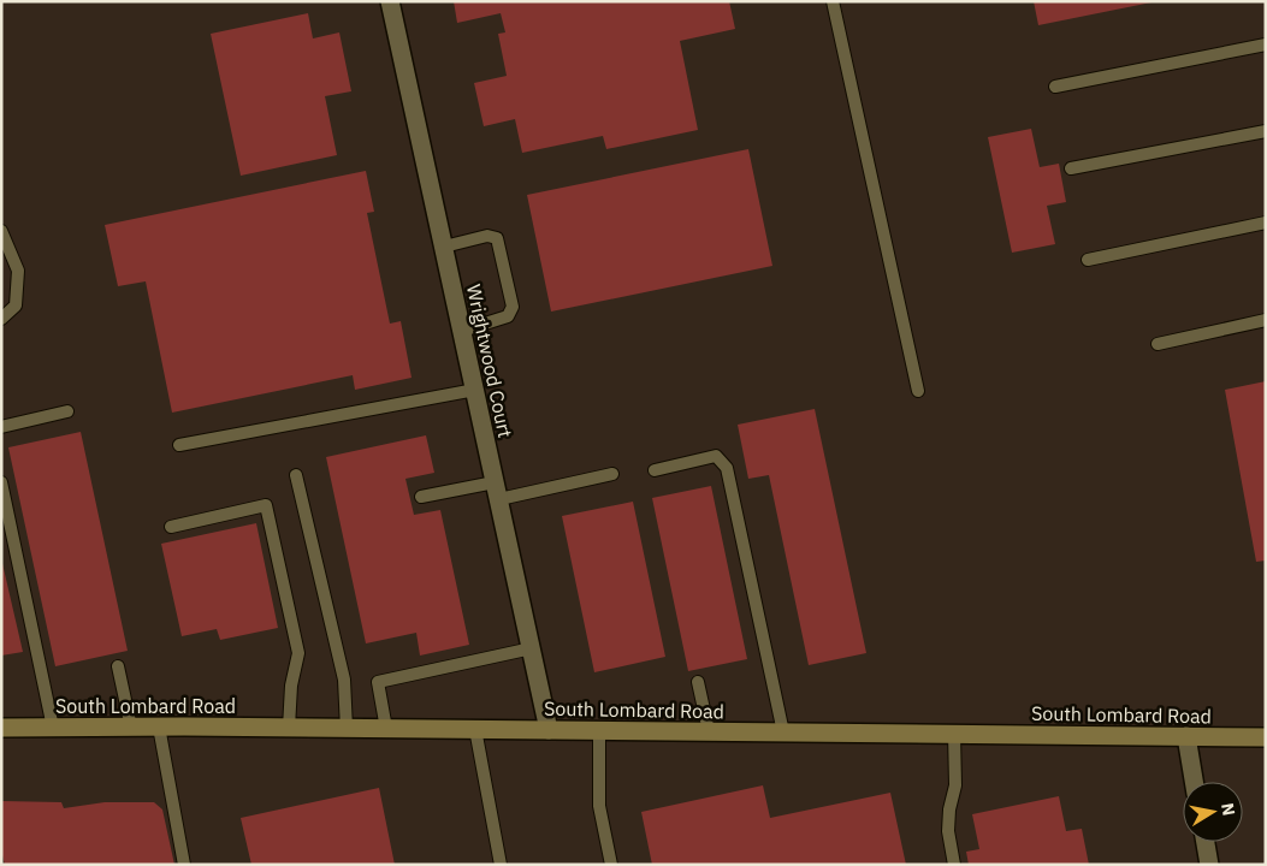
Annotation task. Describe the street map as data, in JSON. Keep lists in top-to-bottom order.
{
  "streets": {
    "street": ["Wrightwood Court", "South Lombard Road"]
  },
  "crossings": [
    ["Wrightwood Court", "South Lombard Road"]
  ],
  "north": "right"
}
